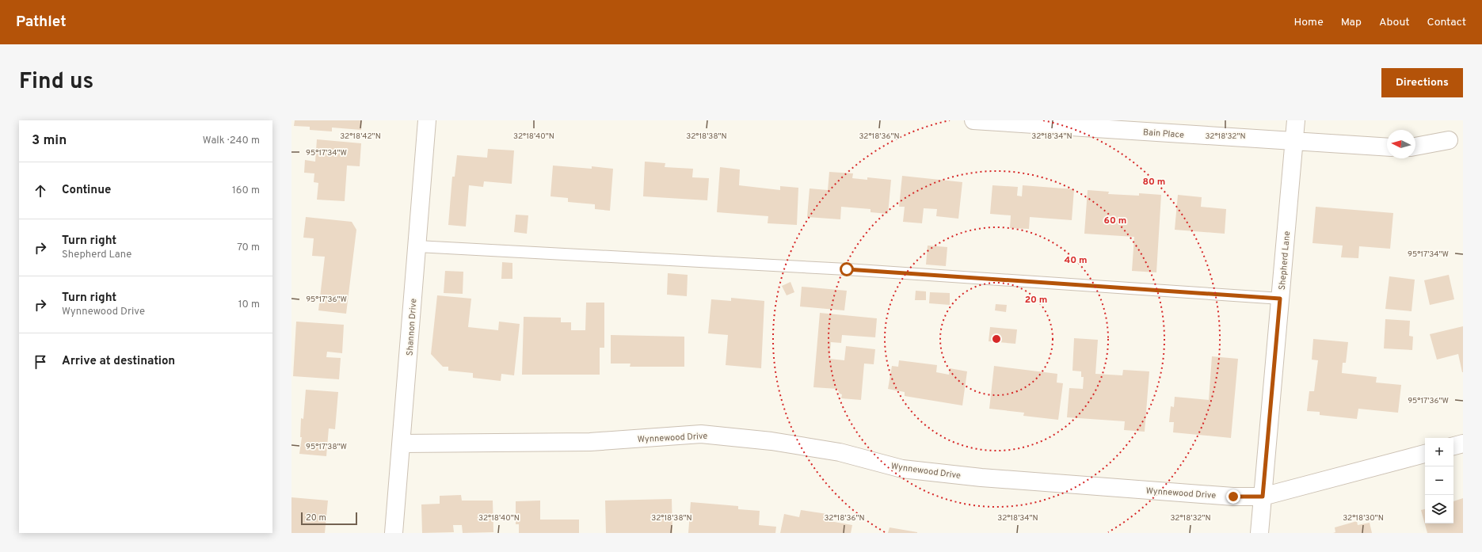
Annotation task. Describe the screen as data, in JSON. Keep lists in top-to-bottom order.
{
  "streets": {
    "street": [
      "Bain Place",
      "Shepherd Lane",
      "Shannon Drive",
      "Wynnewood Drive"
    ]
  },
  "crossings": [
    ["Bain Place", "Shepherd Lane"],
    ["Shepherd Lane", "Wynnewood Drive"],
    ["Shannon Drive", "Wynnewood Drive"]
  ],
  "scale_bar": "20 m",
  "north": "left",
  "page": {
    "header": "Pathlet",
    "nav": [
      "Home",
      "Map",
      "About",
      "Contact"
    ],
    "title": "Find us",
    "buttons": "Directions",
    "heading": ["3 min", "Walk · 240 m"],
    "list": [
      ["Continue", "160 m"],
      ["Turn right", "Shepherd Lane", "70 m"],
      ["Turn right", "Wynnewood Drive", "10 m"],
      "Arrive at destination"
    ],
    "map_buttons": ["+", "−"],
    "scale": "20 m"
  },
  "coordinates": [
    "32°18'42\"N",
    "32°18'40\"N",
    "32°18'38\"N",
    "32°18'36\"N",
    "32°18'34\"N",
    "32°18'32\"N",
    "95°17'34\"W",
    "95°17'36\"W",
    "95°17'38\"W",
    "32°18'30\"N"
  ],
  "rings": [
    "80 m",
    "60 m",
    "40 m",
    "20 m"
  ]
}
